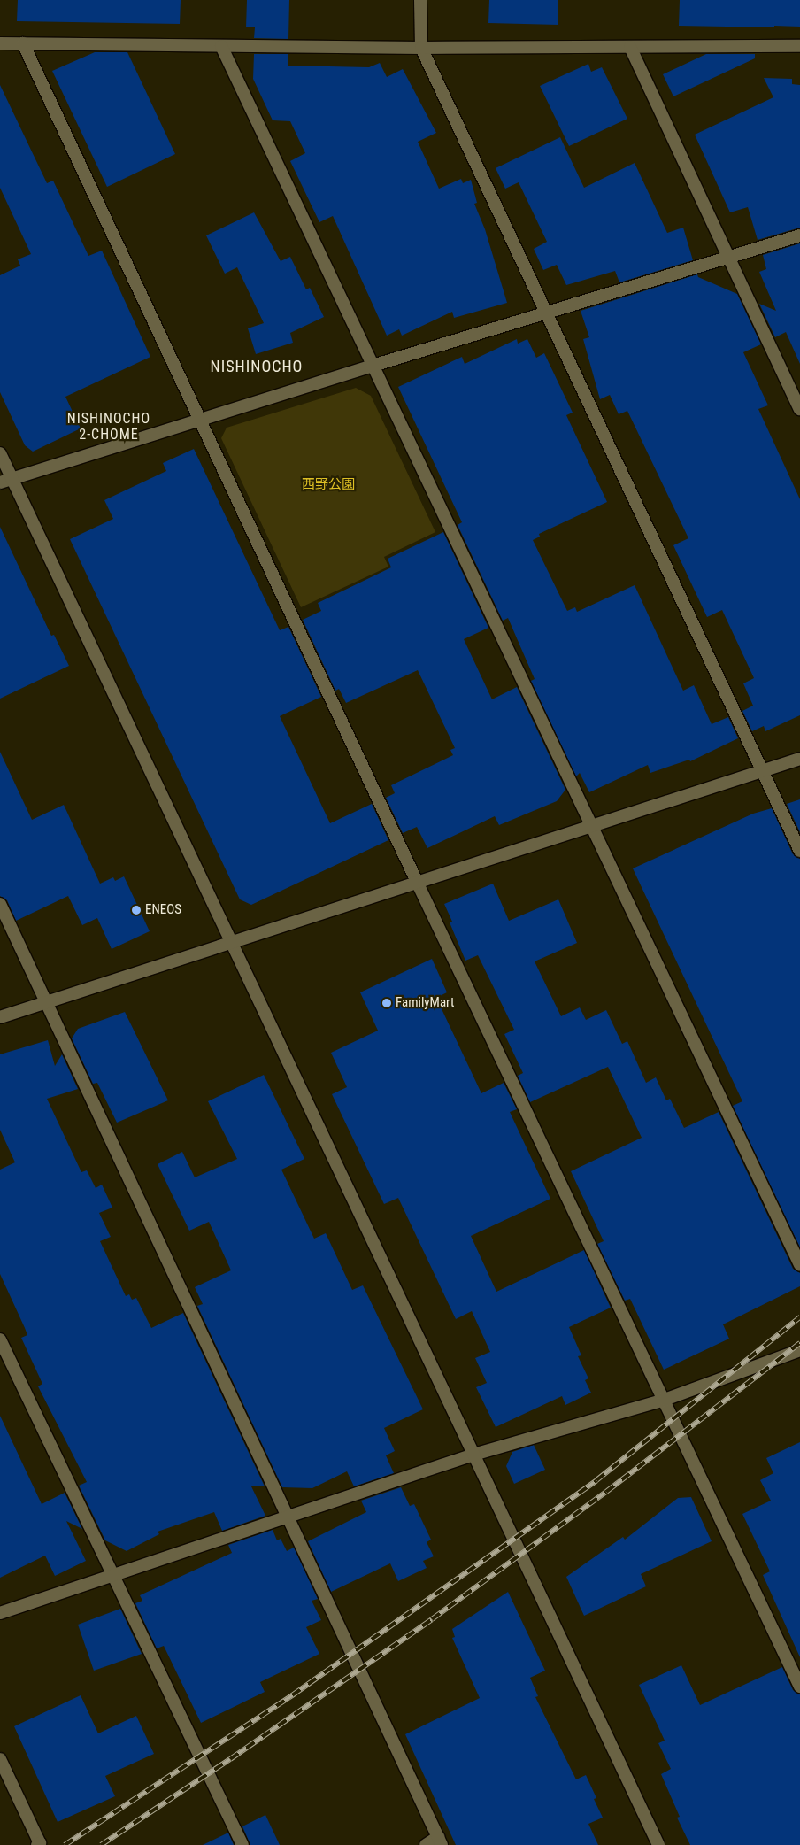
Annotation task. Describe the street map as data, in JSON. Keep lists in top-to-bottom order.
{
  "districts": ["NISHINOCHO", "NISHINOCHO 2-CHOME"],
  "parks": ["西野公園"],
  "places": ["ENEOS", "FamilyMart"]
}
